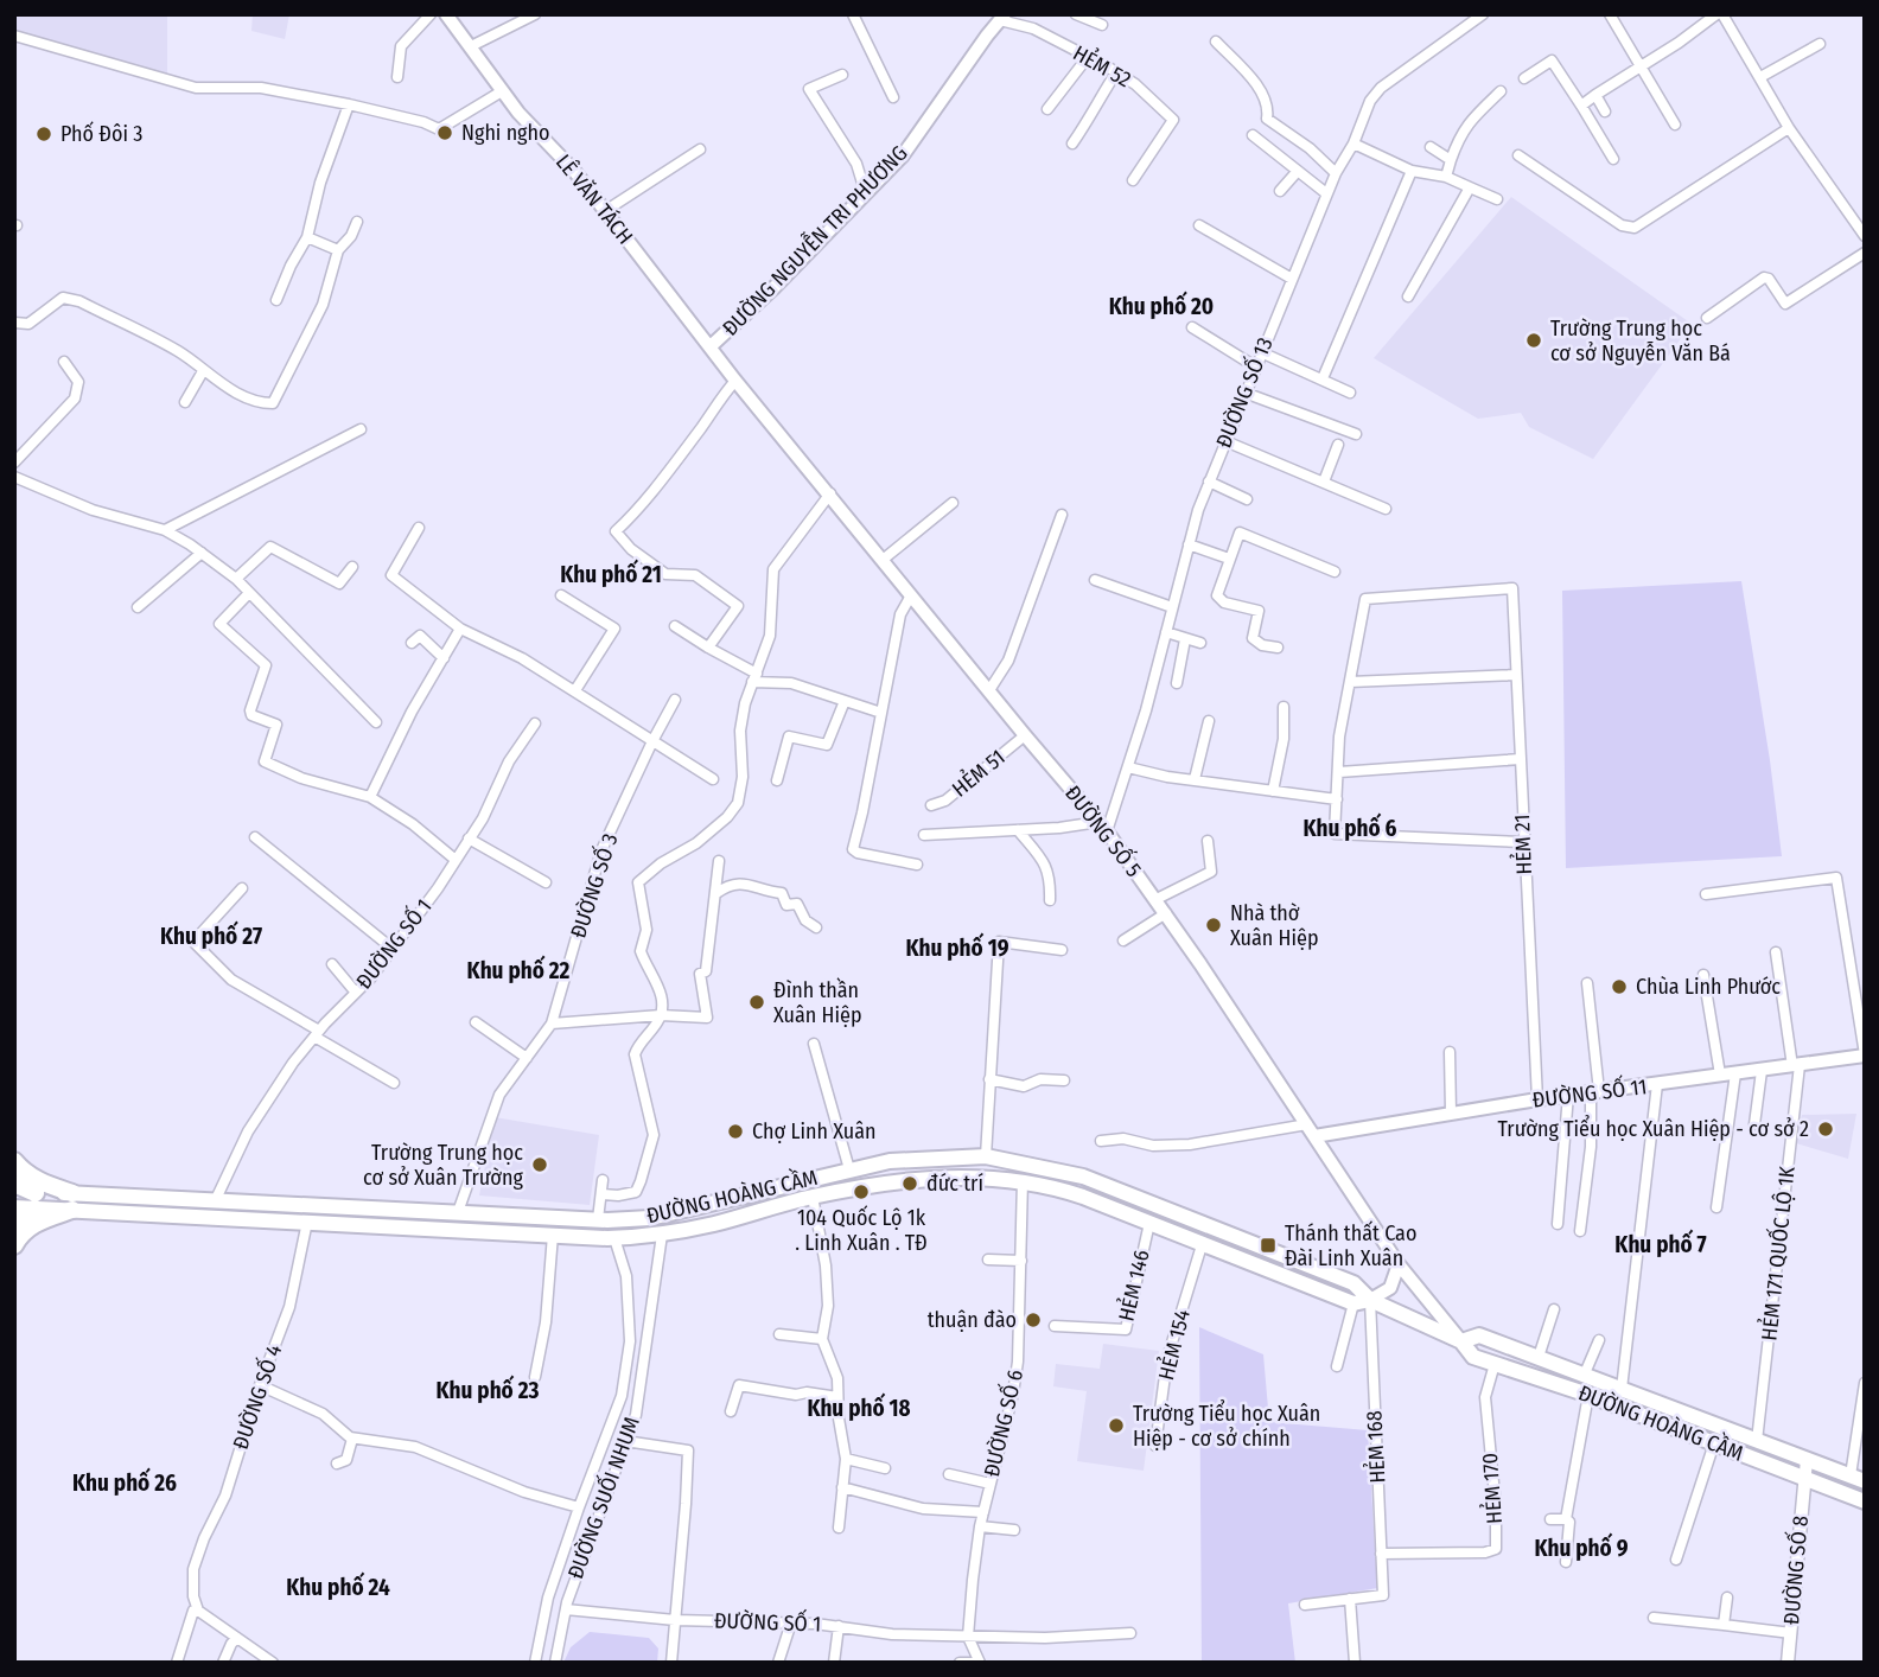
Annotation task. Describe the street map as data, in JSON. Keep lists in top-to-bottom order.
{
  "streets": {
    "main road": [
      "LÊ VĂN TÁCH",
      "ĐƯỜNG NGUYỄN TRI PHƯƠNG",
      "ĐƯỜNG SỐ 5",
      "ĐƯỜNG SỐ 11",
      "ĐƯỜNG HOÀNG CẦM"
    ],
    "street": [
      "HẺM 52",
      "ĐƯỜNG SỐ 13",
      "HẺM 51",
      "HẺM 21",
      "ĐƯỜNG SỐ 3",
      "ĐƯỜNG SỐ 1",
      "HẺM 171 QUỐC LỘ 1K",
      "HẺM 146",
      "HẺM 154",
      "ĐƯỜNG SỐ 4",
      "ĐƯỜNG SỐ 6",
      "HẺM 168",
      "HẺM 170",
      "ĐƯỜNG SUỐI NHUM",
      "ĐƯỜNG SỐ 8"
    ]
  },
  "crossings": [
    ["HẺM 52", "ĐƯỜNG NGUYỄN TRI PHƯƠNG"],
    ["LÊ VĂN TÁCH", "ĐƯỜNG NGUYỄN TRI PHƯƠNG"],
    ["LÊ VĂN TÁCH", "ĐƯỜNG SỐ 5"],
    ["ĐƯỜNG NGUYỄN TRI PHƯƠNG", "ĐƯỜNG SỐ 5"],
    ["ĐƯỜNG SỐ 13", "ĐƯỜNG SỐ 5"],
    ["HẺM 51", "ĐƯỜNG SỐ 5"],
    ["ĐƯỜNG SỐ 5", "ĐƯỜNG SỐ 11"],
    ["ĐƯỜNG SỐ 5", "ĐƯỜNG HOÀNG CẦM"],
    ["HẺM 21", "ĐƯỜNG SỐ 11"],
    ["ĐƯỜNG SỐ 3", "ĐƯỜNG HOÀNG CẦM"],
    ["ĐƯỜNG SỐ 1", "ĐƯỜNG HOÀNG CẦM"],
    ["ĐƯỜNG SỐ 1", "ĐƯỜNG SỐ 6"],
    ["ĐƯỜNG SỐ 1", "ĐƯỜNG SUỐI NHUM"],
    ["ĐƯỜNG SỐ 11", "HẺM 171 QUỐC LỘ 1K"],
    ["ĐƯỜNG HOÀNG CẦM", "HẺM 171 QUỐC LỘ 1K"],
    ["ĐƯỜNG HOÀNG CẦM", "HẺM 146"],
    ["ĐƯỜNG HOÀNG CẦM", "HẺM 154"],
    ["ĐƯỜNG HOÀNG CẦM", "ĐƯỜNG SỐ 4"],
    ["ĐƯỜNG HOÀNG CẦM", "ĐƯỜNG SỐ 6"],
    ["ĐƯỜNG HOÀNG CẦM", "HẺM 168"],
    ["ĐƯỜNG HOÀNG CẦM", "HẺM 170"],
    ["ĐƯỜNG HOÀNG CẦM", "ĐƯỜNG SUỐI NHUM"],
    ["ĐƯỜNG HOÀNG CẦM", "ĐƯỜNG SỐ 8"],
    ["HẺM 168", "HẺM 170"]
  ],
  "districts": [
    "Khu phố 20",
    "Khu phố 21",
    "Khu phố 6",
    "Khu phố 27",
    "Khu phố 19",
    "Khu phố 22",
    "Khu phố 7",
    "Khu phố 23",
    "Khu phố 18",
    "Khu phố 26",
    "Khu phố 9",
    "Khu phố 24"
  ],
  "places": {
    "other": [
      "Nghi ngho",
      "Phố Đôi 3",
      "Trường Trung học cơ sở Nguyễn Văn Bá",
      "Nhà thờ Xuân Hiệp",
      "Chùa Linh Phước",
      "Đình thần Xuân Hiệp",
      "Trường Tiểu học Xuân Hiệp - cơ sở 2",
      "Chợ Linh Xuân",
      "Trường Trung học cơ sở Xuân Trường",
      "đức trí",
      "104 Quốc Lộ 1k . Linh Xuân . TĐ",
      "thuận đào",
      "Trường Tiểu học Xuân Hiệp - cơ sở chính"
    ],
    "transit": ["Thánh thất Cao Đài Linh Xuân"]
  }
}
